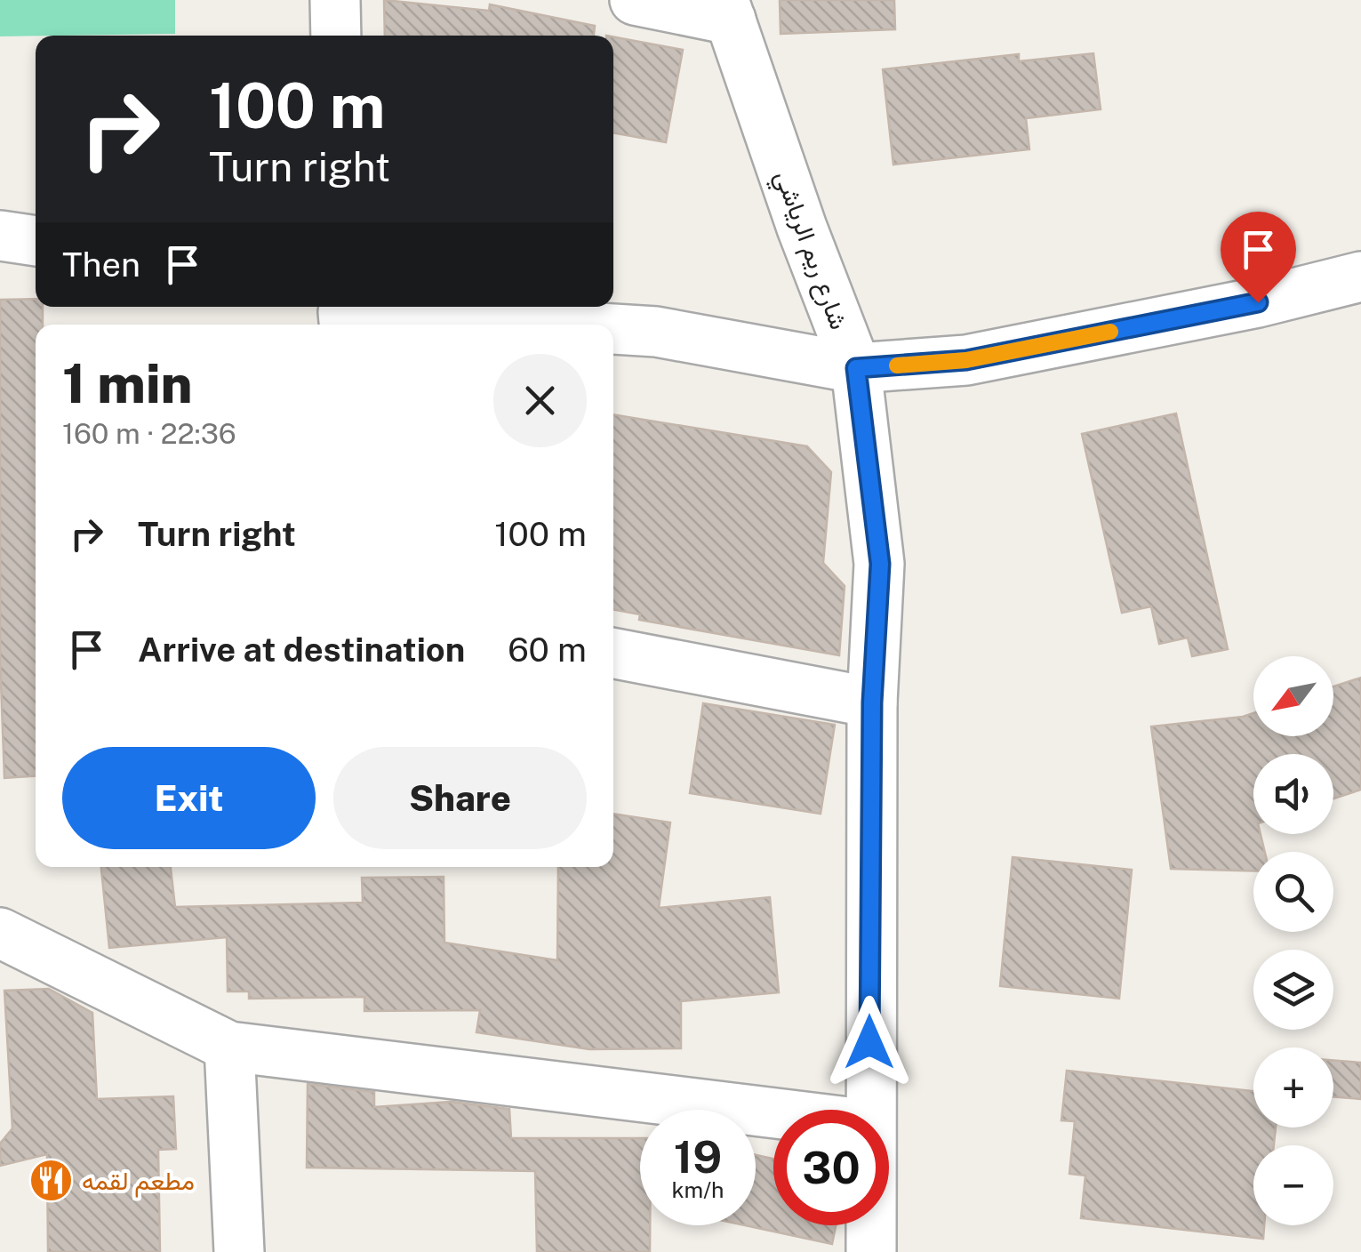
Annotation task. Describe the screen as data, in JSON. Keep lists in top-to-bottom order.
{
  "streets": {
    "street": ["شارع ريم الرياشي"]
  },
  "places": {
    "restaurant": ["مطعم لقمه"]
  },
  "north": "bottom left",
  "page": {
    "turn": ["100 m", "Turn right"],
    "then": "Then",
    "heading": ["1 min", "160 m · 22:36"],
    "list": [
      {
        "name": "Turn right",
        "value": "100 m"
      },
      {
        "name": "Arrive at destination",
        "value": "60 m"
      }
    ],
    "map_buttons": ["+", "−"],
    "buttons": ["Exit", "Share"],
    "speed": "19 km/h",
    "limit": "30"
  }
}
